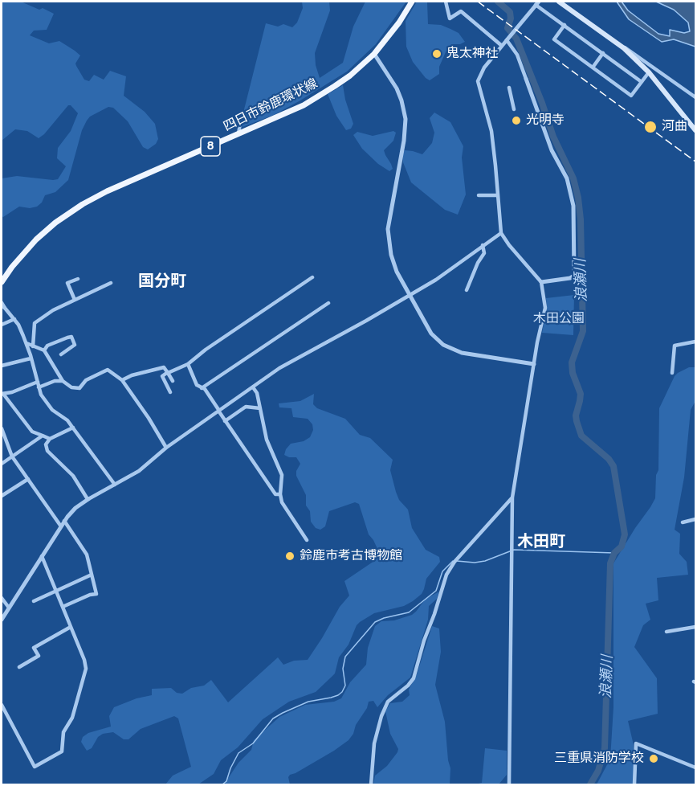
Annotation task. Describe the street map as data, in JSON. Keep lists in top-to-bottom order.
{
  "streets": {
    "main road": ["四日市鈴鹿環状線", "8"]
  },
  "districts": ["国分町", "木田町"],
  "water": ["浪瀬川"],
  "parks": ["木田公園"],
  "places": [
    "鬼太神社",
    "光明寺",
    "河曲",
    "鈴鹿市考古博物館",
    "三重県消防学校"
  ]
}
